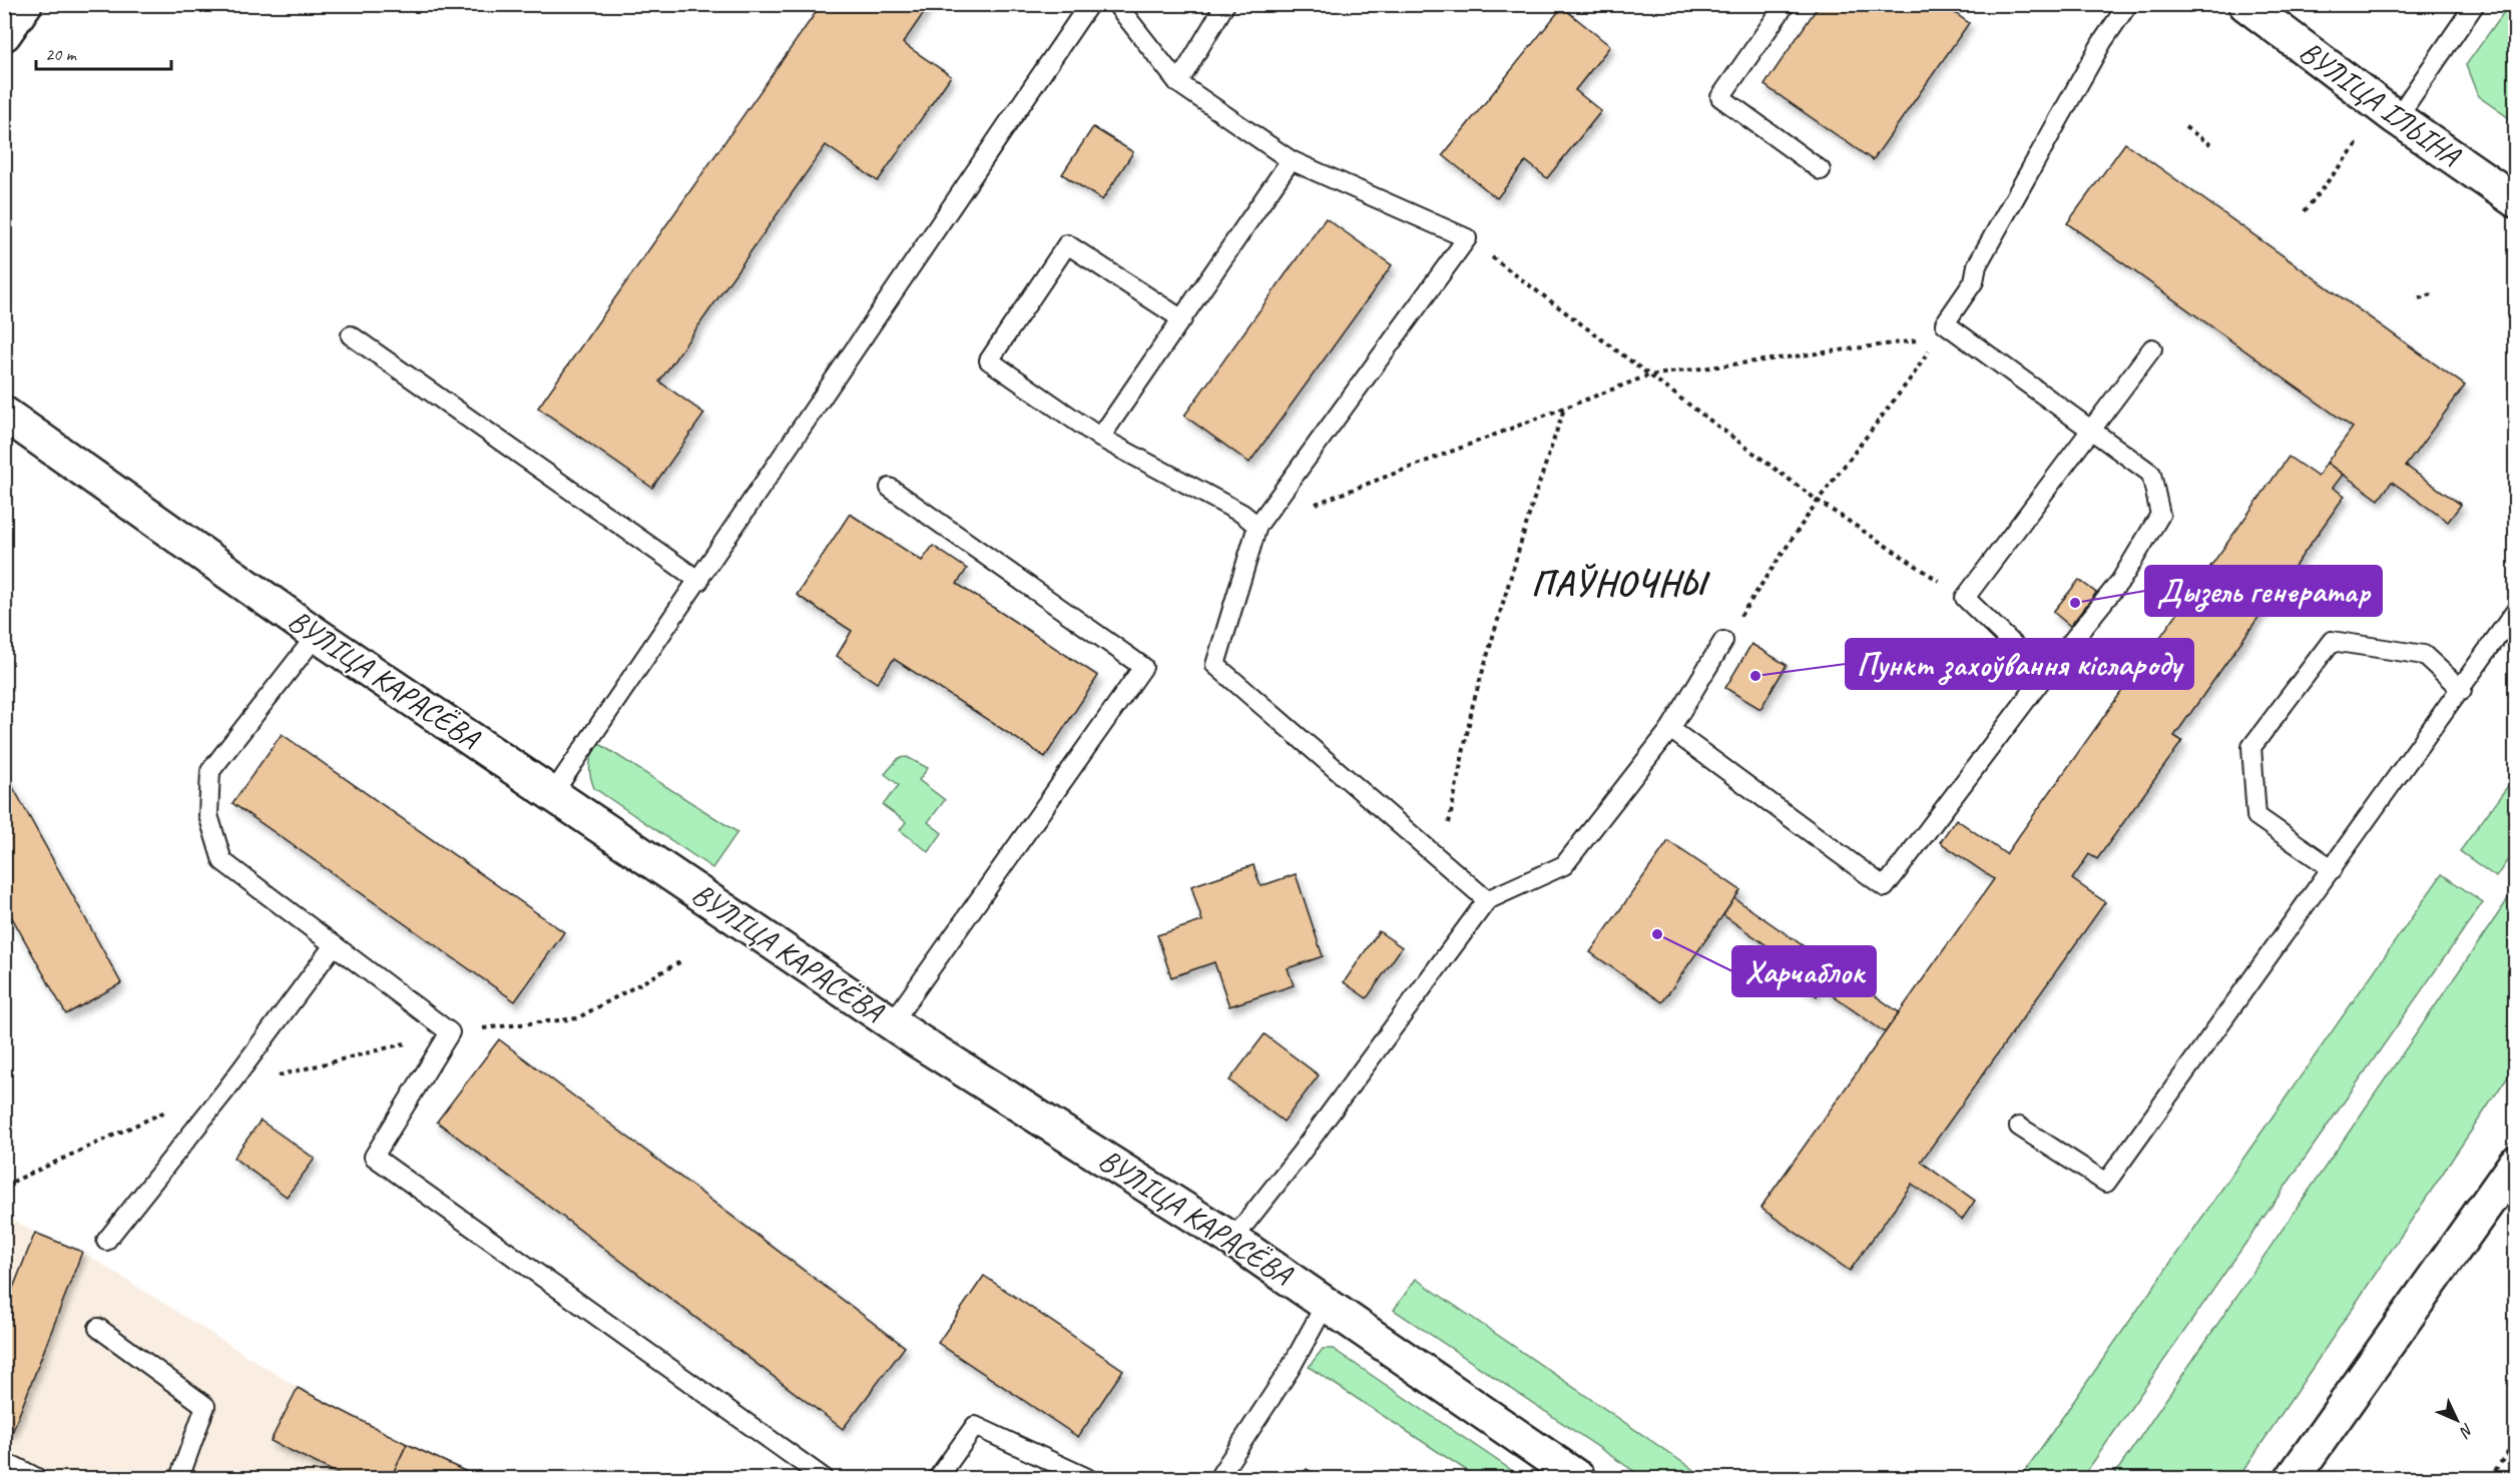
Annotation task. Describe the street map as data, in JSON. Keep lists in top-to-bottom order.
{
  "streets": {
    "street": ["ВУЛІЦА ІЛЬІНА", "ВУЛІЦА КАРАСЁВА"]
  },
  "districts": ["ПАЎНОЧНЫ"],
  "places": ["Дызель генератар", "Пункт захоўвання кіслароду", "Харчаблок"],
  "scale_bar": "20 m",
  "north": "bottom right"
}
